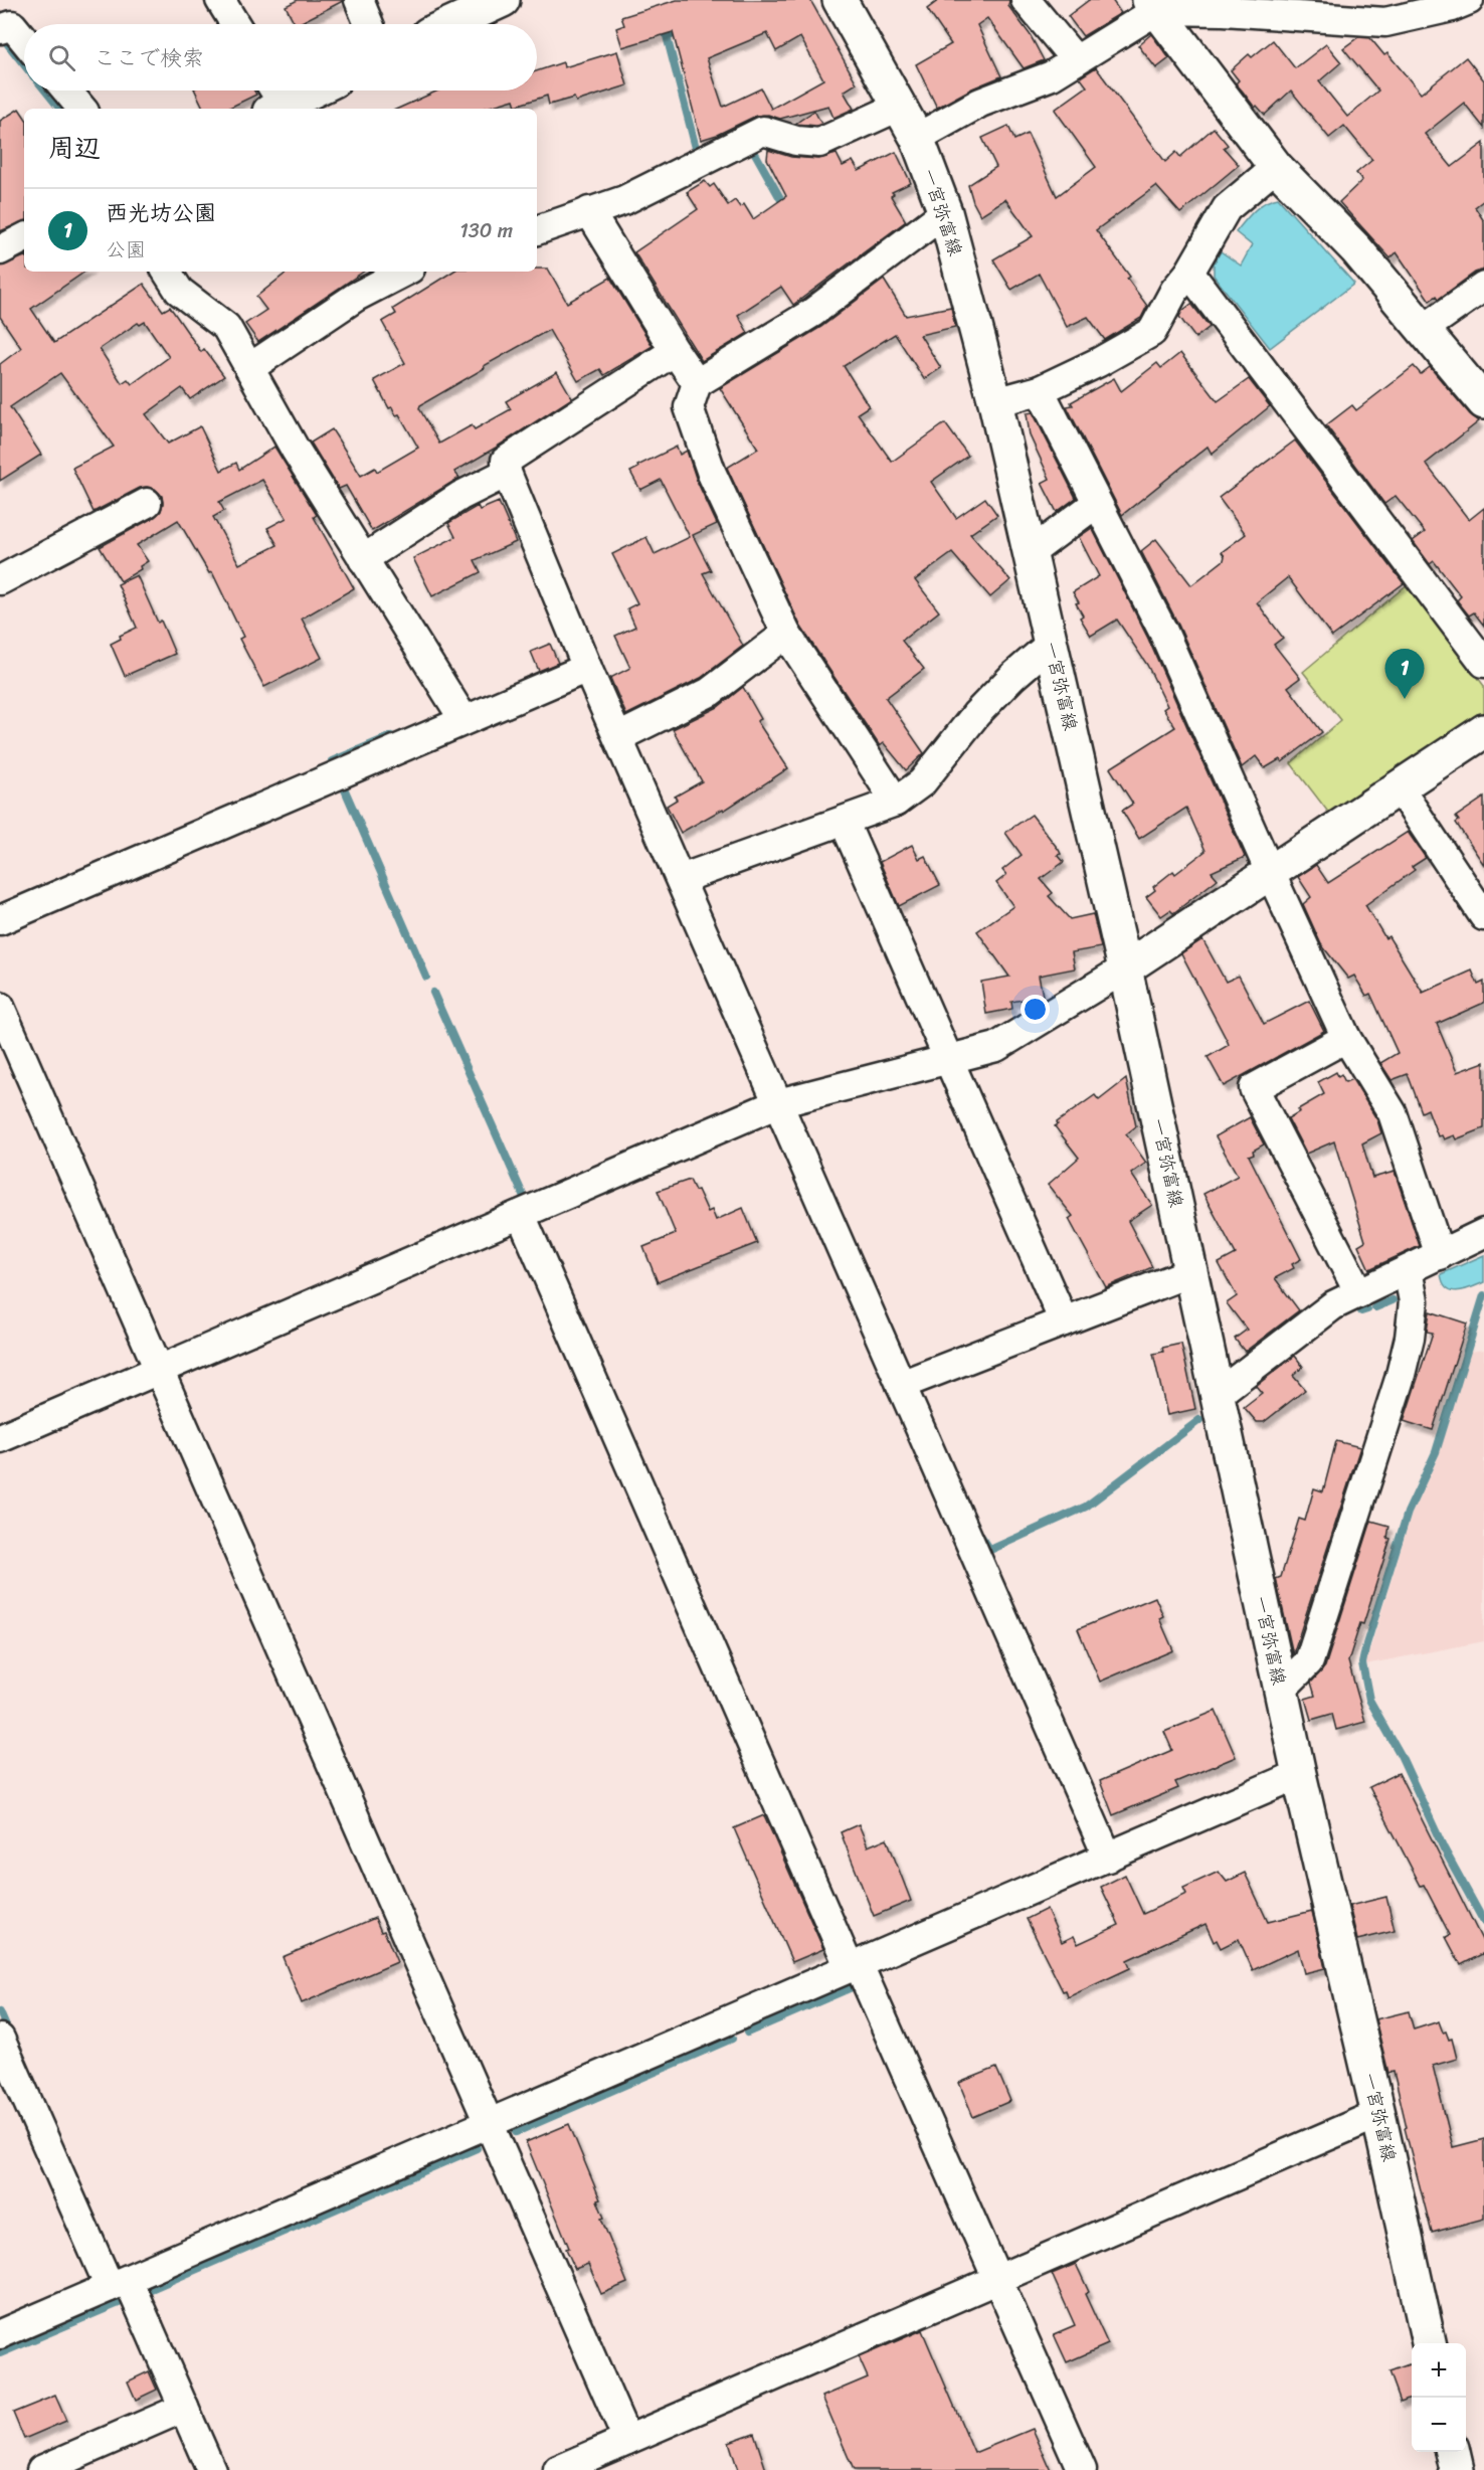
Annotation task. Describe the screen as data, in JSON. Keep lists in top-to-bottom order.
{
  "streets": {
    "main road": ["一宮弥富線"]
  },
  "page": {
    "search": "ここで検索",
    "heading": "周辺",
    "list": [
      {
        "mark": "1",
        "name": "西光坊公園",
        "note": "公園",
        "value": "130 m"
      }
    ],
    "pins": "1",
    "map_buttons": ["+", "−"]
  }
}
